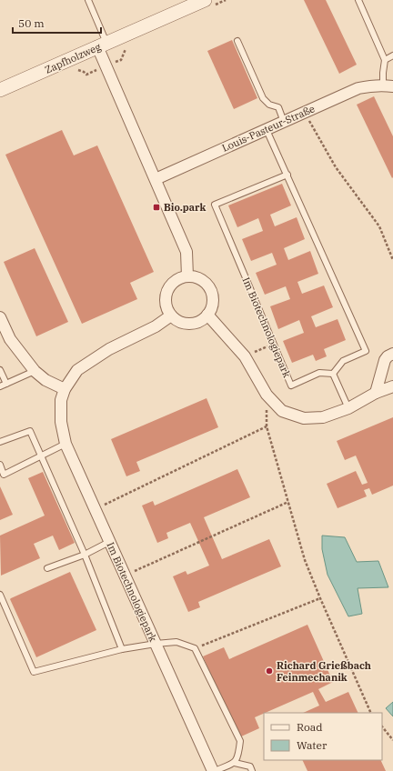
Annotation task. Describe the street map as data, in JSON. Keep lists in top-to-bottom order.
{
  "streets": {
    "street": ["Zapfholzweg", "Louis-Pasteur-Straße", "Im Biotechnologiepark"]
  },
  "places": {
    "transit": ["Bio.park"],
    "other": ["Richard Grießbach Feinmechanik"]
  },
  "legend": ["Road", "Water"],
  "scale_bar": "50 m"
}
